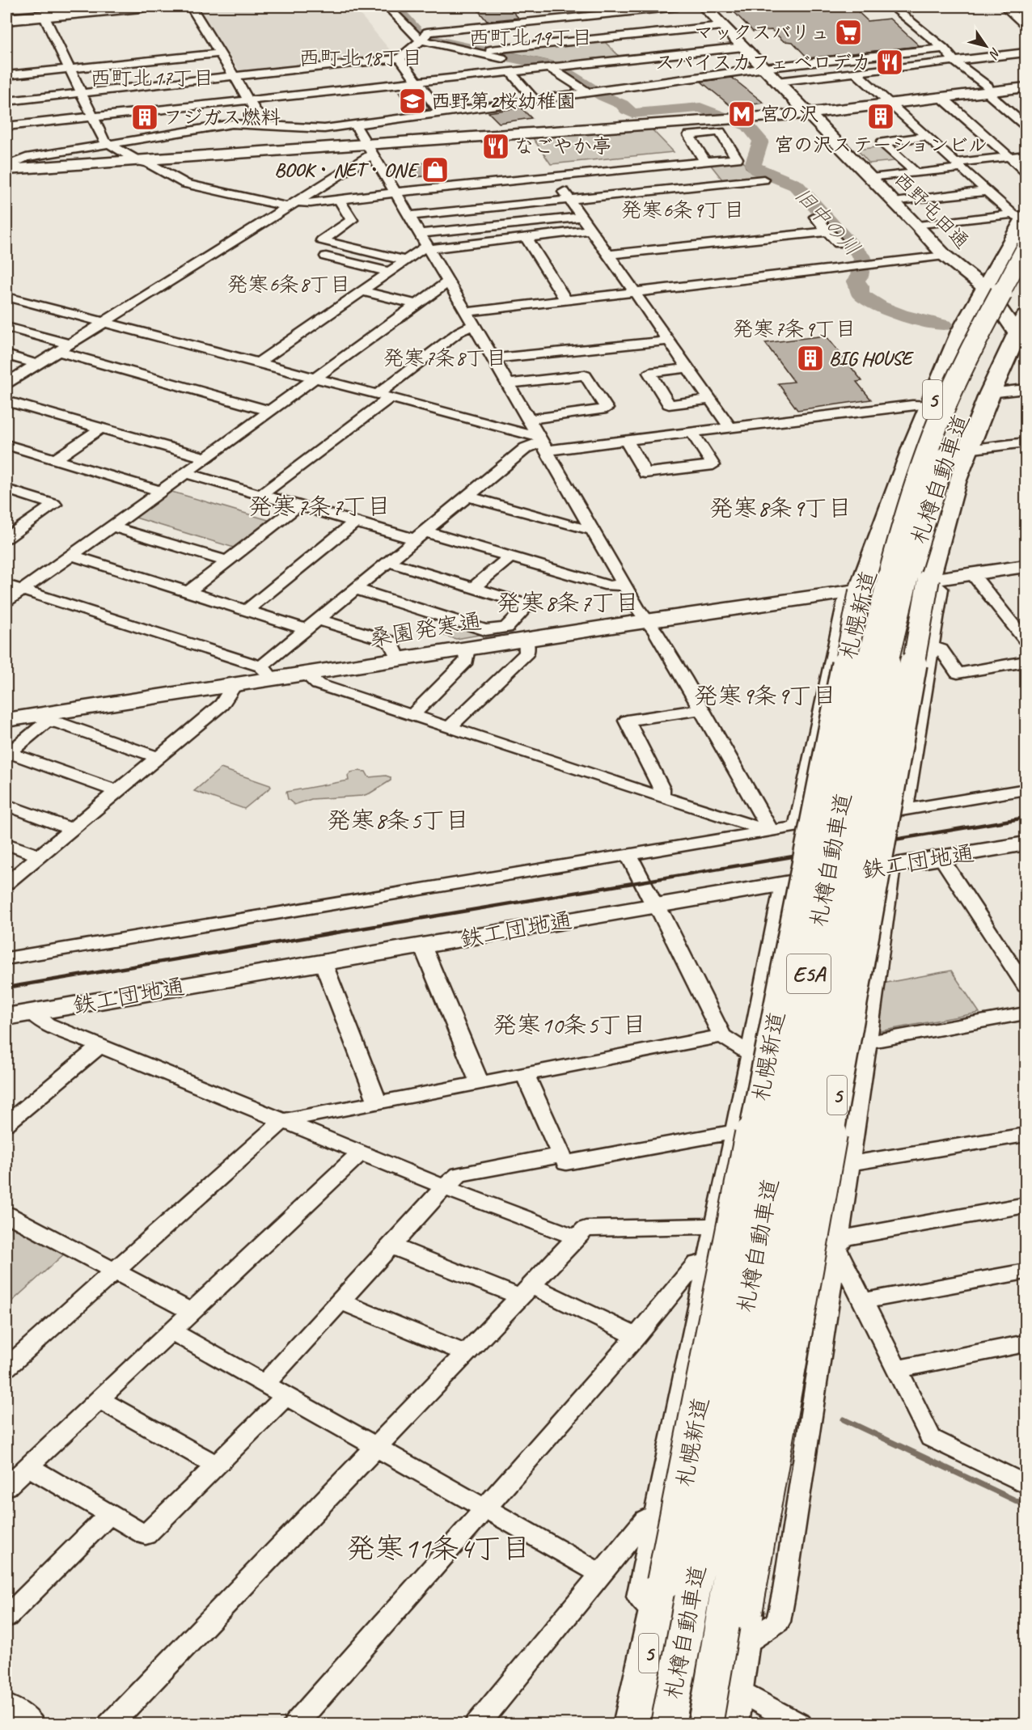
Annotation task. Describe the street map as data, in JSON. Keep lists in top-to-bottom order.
{
  "streets": {
    "main road": [
      "5",
      "札樽自動車道",
      "札幌新道",
      "E5A"
    ],
    "street": ["西野屯田通", "桑園発寒通", "鉄工団地通"]
  },
  "crossings": [
    ["西野屯田通", "5"],
    ["西野屯田通", "札幌新道"],
    ["5", "桑園発寒通"],
    ["札幌新道", "桑園発寒通"]
  ],
  "districts": [
    "西町北19丁目",
    "西町北18丁目",
    "西町北17丁目",
    "発寒6条9丁目",
    "発寒6条8丁目",
    "発寒7条9丁目",
    "発寒7条8丁目",
    "発寒7条7丁目",
    "発寒8条9丁目",
    "発寒8条7丁目",
    "発寒9条9丁目",
    "発寒8条5丁目",
    "発寒10条5丁目",
    "発寒11条4丁目"
  ],
  "water": ["旧中の川"],
  "places": {
    "supermarket": ["マックスバリュ"],
    "restaurant": ["スパイスカフェ ベロデカ", "なごやか亭"],
    "school or university": ["西野第2桜幼稚園"],
    "metro station": ["宮の沢"],
    "building": ["宮の沢ステーションビル", "フジガス燃料", "BIG HOUSE"],
    "shop": ["BOOK・NET・ONE"]
  },
  "north": "bottom right"
}
